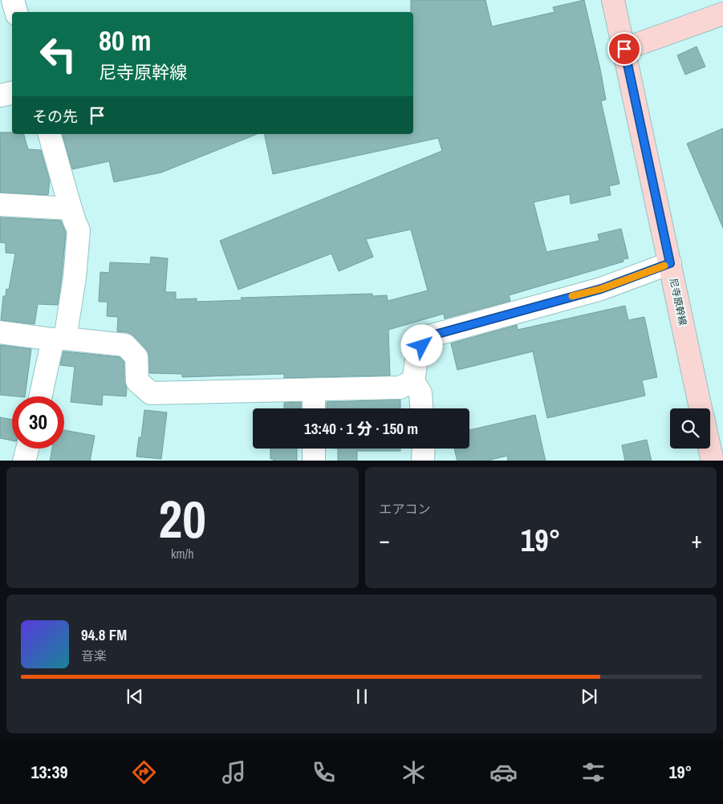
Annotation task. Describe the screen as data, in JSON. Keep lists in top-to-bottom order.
{
  "streets": {
    "street": ["尼寺原幹線"]
  },
  "page": {
    "turn": ["80 m", "尼寺原幹線"],
    "then": "その先",
    "limit": "30",
    "trip": "13:40 · 1 分 · 150 m",
    "tile": [
      ["20", "km/h"],
      "エアコン"
    ],
    "heat": ["−", "19°", "+"],
    "song": ["94.8 FM", "音楽"],
    "tabs": ["13:39", "19°"]
  }
}
